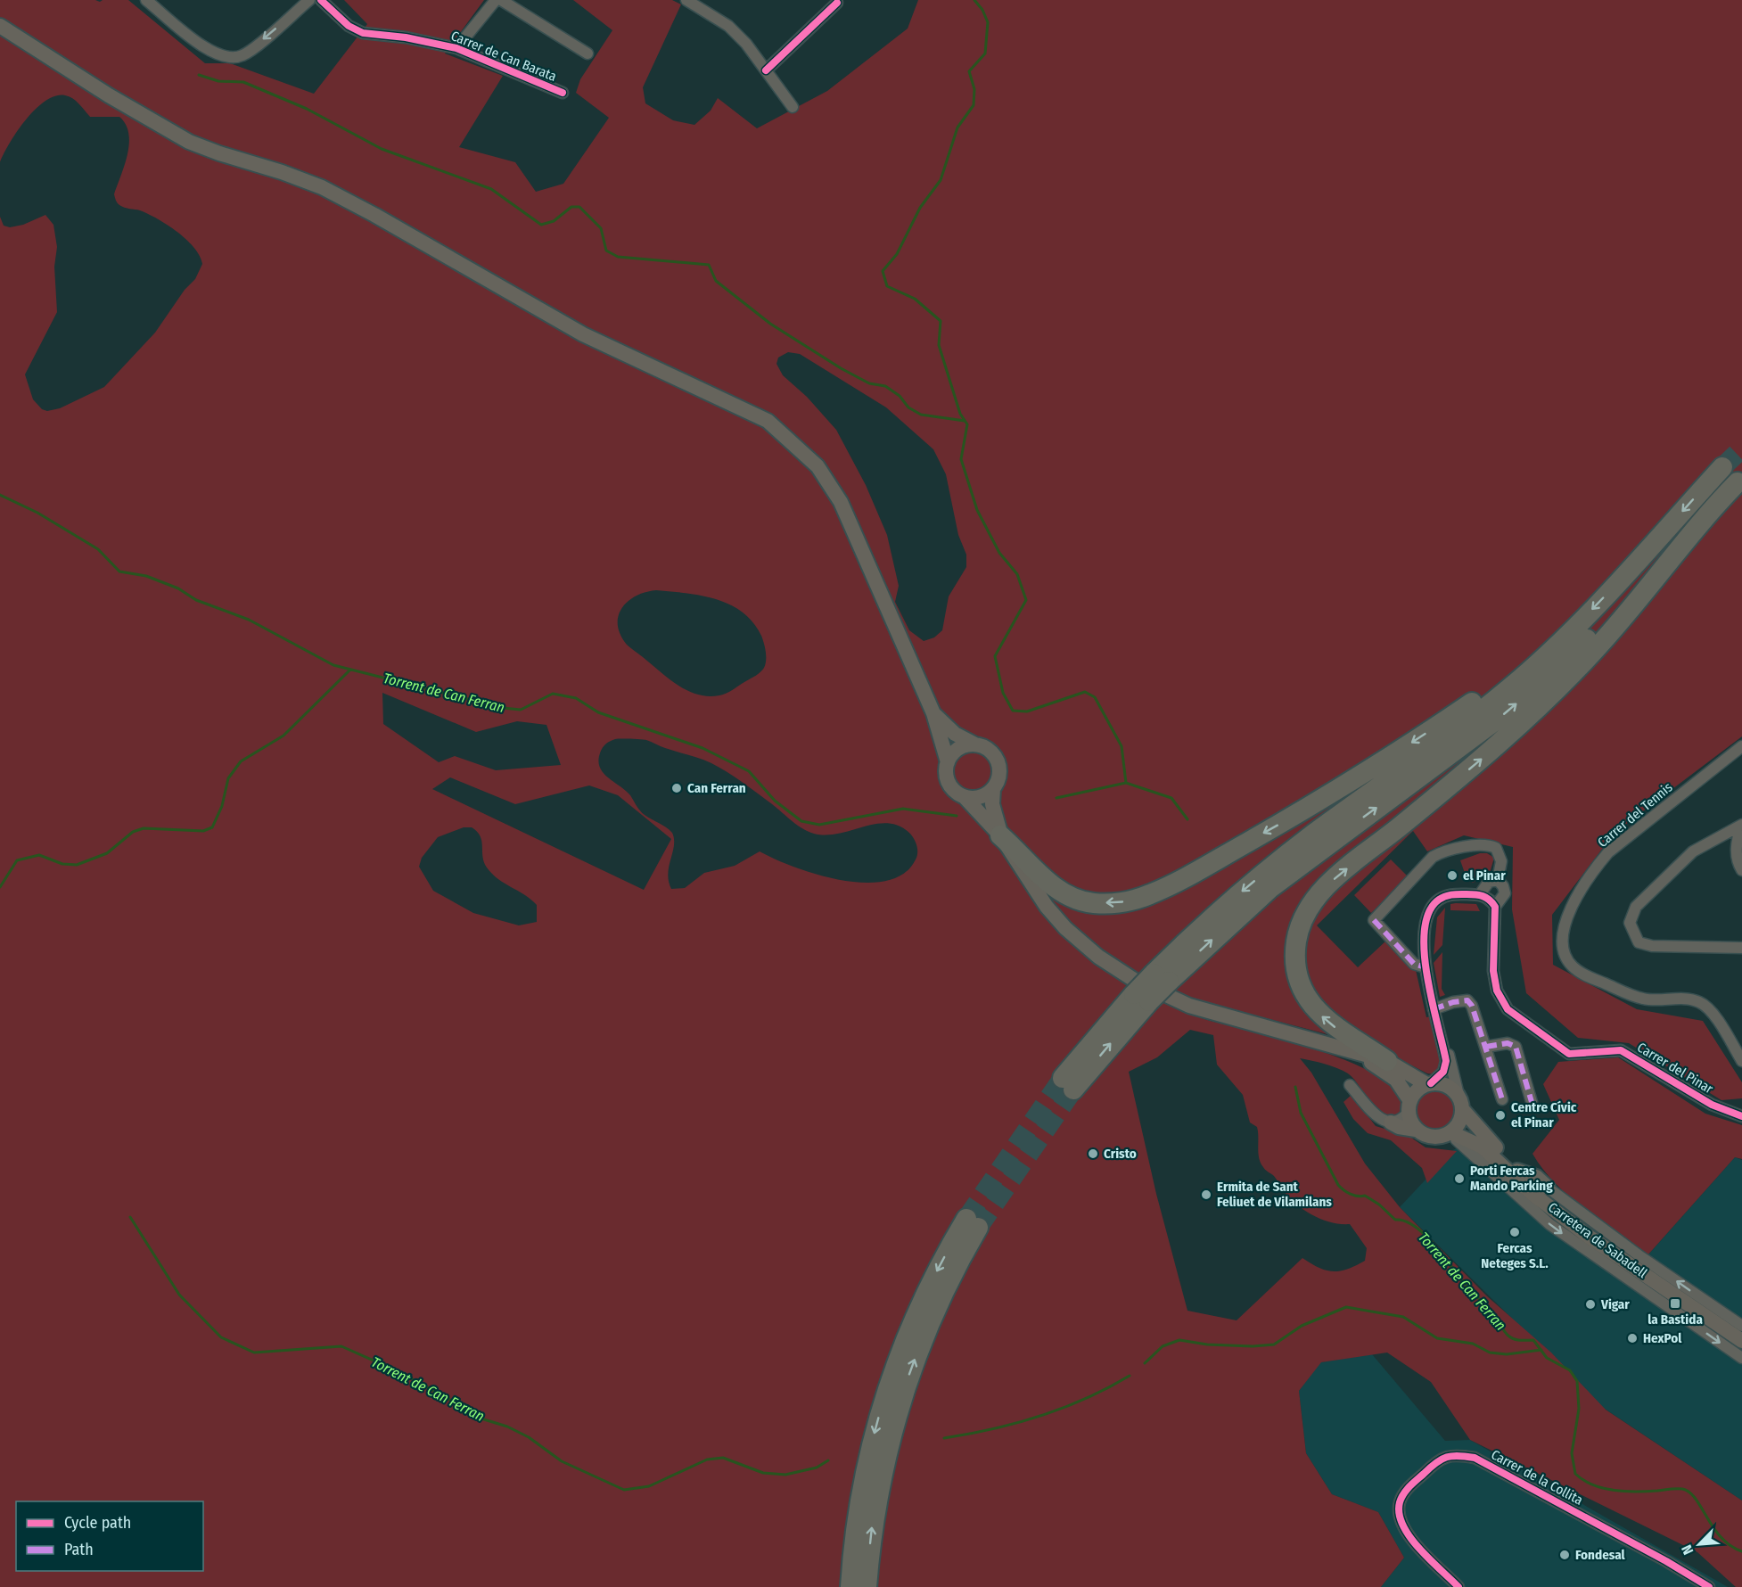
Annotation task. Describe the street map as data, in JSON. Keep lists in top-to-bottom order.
{
  "streets": {
    "street": [
      "Carrer de Can Barata",
      "Carrer del Tennis",
      "Carrer del Pinar",
      "Carretera de Sabadell",
      "Carrer de la Collita"
    ]
  },
  "water": ["Torrent de Can Ferran"],
  "places": {
    "other": [
      "Can Ferran",
      "el Pinar",
      "Centre Cívic el Pinar",
      "Cristo",
      "Porti Fercas Mando Parking",
      "Ermita de Sant Feliuet de Vilamilans",
      "Fercas Neteges S.L.",
      "Vigar",
      "HexPol",
      "Fondesal"
    ],
    "transit": ["la Bastida"]
  },
  "legend": ["Cycle path", "Path"],
  "north": "bottom left"
}
